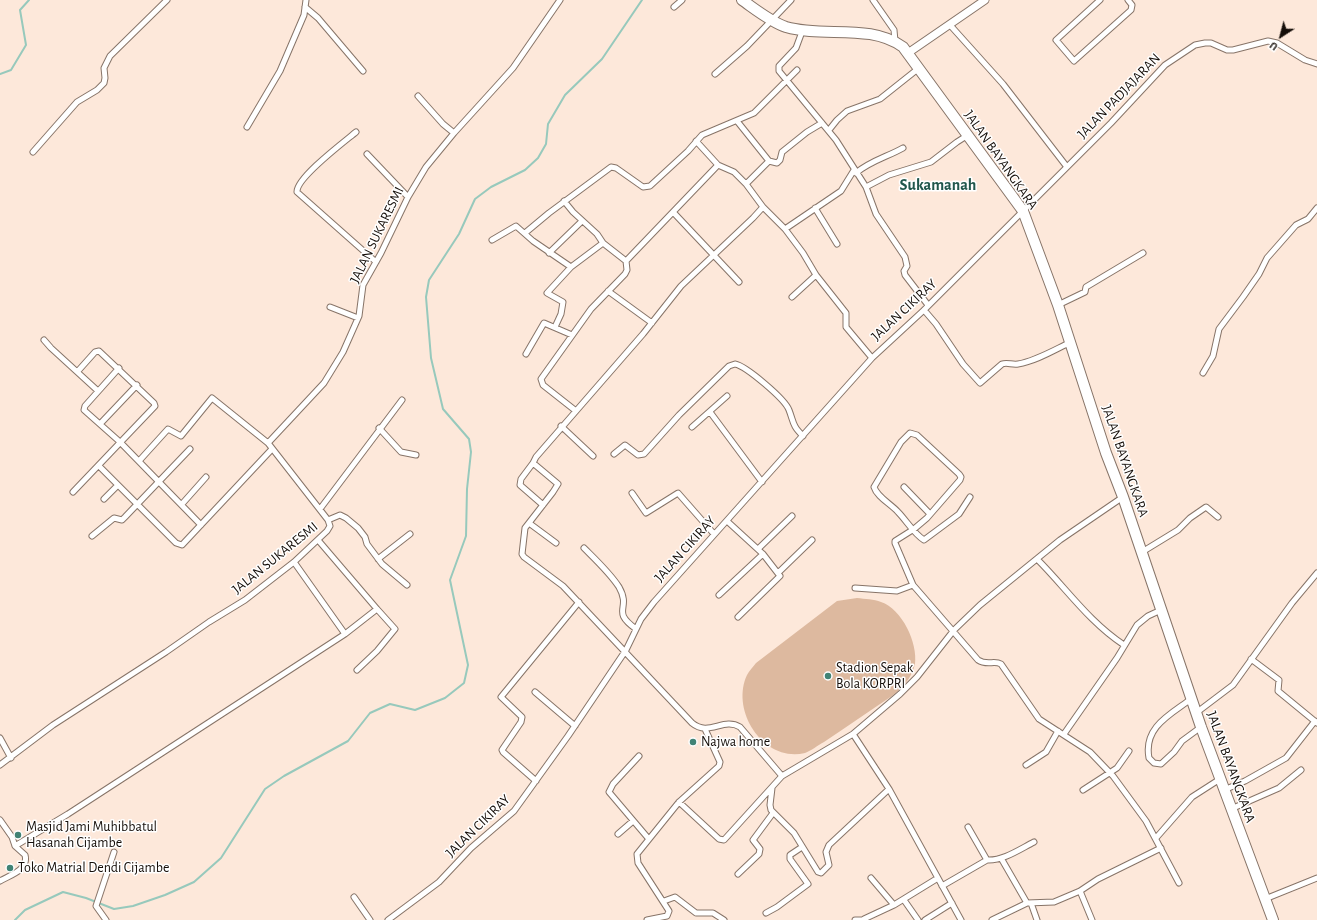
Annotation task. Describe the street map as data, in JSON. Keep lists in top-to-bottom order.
{
  "streets": {
    "highway": ["JALAN BAYANGKARA"],
    "street": ["JALAN PADJAJARAN", "JALAN SUKARESMI", "JALAN CIKIRAY"]
  },
  "crossings": [
    ["JALAN PADJAJARAN", "JALAN BAYANGKARA"],
    ["JALAN PADJAJARAN", "JALAN CIKIRAY"],
    ["JALAN BAYANGKARA", "JALAN CIKIRAY"]
  ],
  "districts": ["Sukamanah"],
  "places": [
    "Stadion Sepak Bola KORPRI",
    "Najwa home",
    "Masjid Jami Muhibbatul Hasanah Cijambe",
    "Toko Matrial Dendi Cijambe"
  ],
  "north": "bottom left"
}
